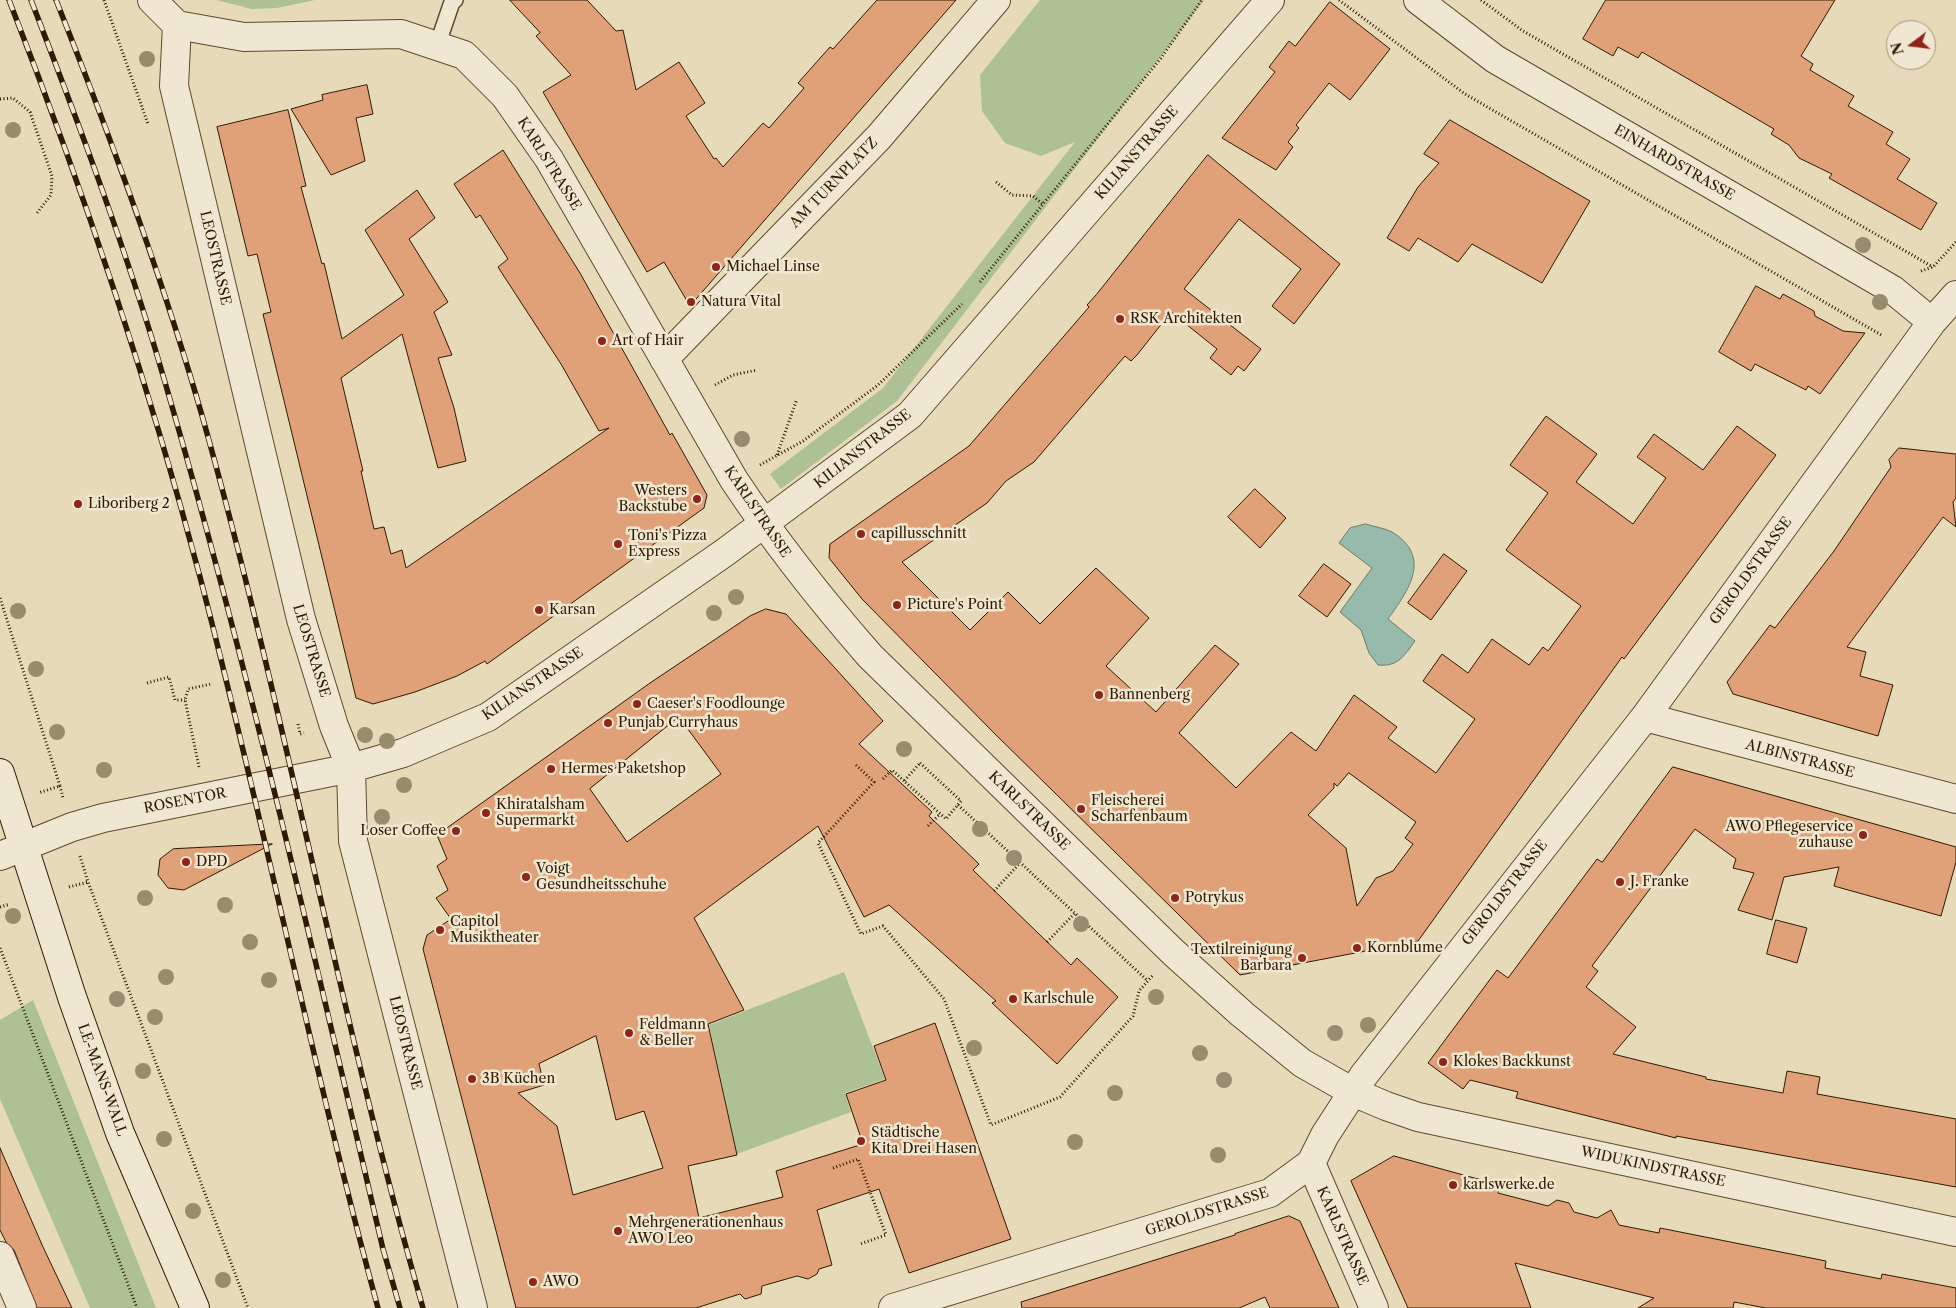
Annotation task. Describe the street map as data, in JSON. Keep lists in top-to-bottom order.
{
  "streets": {
    "street": [
      "KILIANSTRASSE",
      "EINHARDSTRASSE",
      "KARLSTRASSE",
      "AM TURNPLATZ",
      "LEOSTRASSE",
      "GEROLDSTRASSE",
      "ALBINSTRASSE",
      "ROSENTOR",
      "LE-MANS-WALL",
      "WIDUKINDSTRASSE"
    ]
  },
  "crossings": [
    ["KILIANSTRASSE", "KARLSTRASSE"],
    ["KILIANSTRASSE", "LEOSTRASSE"],
    ["KILIANSTRASSE", "ROSENTOR"],
    ["EINHARDSTRASSE", "GEROLDSTRASSE"],
    ["KARLSTRASSE", "AM TURNPLATZ"],
    ["KARLSTRASSE", "LEOSTRASSE"],
    ["KARLSTRASSE", "GEROLDSTRASSE"],
    ["KARLSTRASSE", "WIDUKINDSTRASSE"],
    ["LEOSTRASSE", "ROSENTOR"],
    ["GEROLDSTRASSE", "ALBINSTRASSE"],
    ["GEROLDSTRASSE", "WIDUKINDSTRASSE"],
    ["ROSENTOR", "LE-MANS-WALL"]
  ],
  "places": [
    "Michael Linse",
    "Natura Vital",
    "RSK Architekten",
    "Art of Hair",
    "Westers Backstube",
    "Liboriberg 2",
    "capillusschnitt",
    "Toni's Pizza Express",
    "Picture's Point",
    "Karsan",
    "Bannenberg",
    "Caeser's Foodlounge",
    "Punjab Curryhaus",
    "Hermes Paketshop",
    "Fleischerei Scharfenbaum",
    "Khiratalsham Supermarkt",
    "Loser Coffee",
    "AWO Pflegeservice zuhause",
    "DPD",
    "Voigt Gesundheitsschuhe",
    "J. Franke",
    "Potrykus",
    "Capitol Musiktheater",
    "Kornblume",
    "Textilreinigung Barbara",
    "Karlschule",
    "Feldmann & Beller",
    "Klokes Backkunst",
    "3B Küchen",
    "Städtische Kita Drei Hasen",
    "karlswerke.de",
    "Mehrgenerationenhaus AWO Leo",
    "AWO"
  ],
  "north": "left"
}
